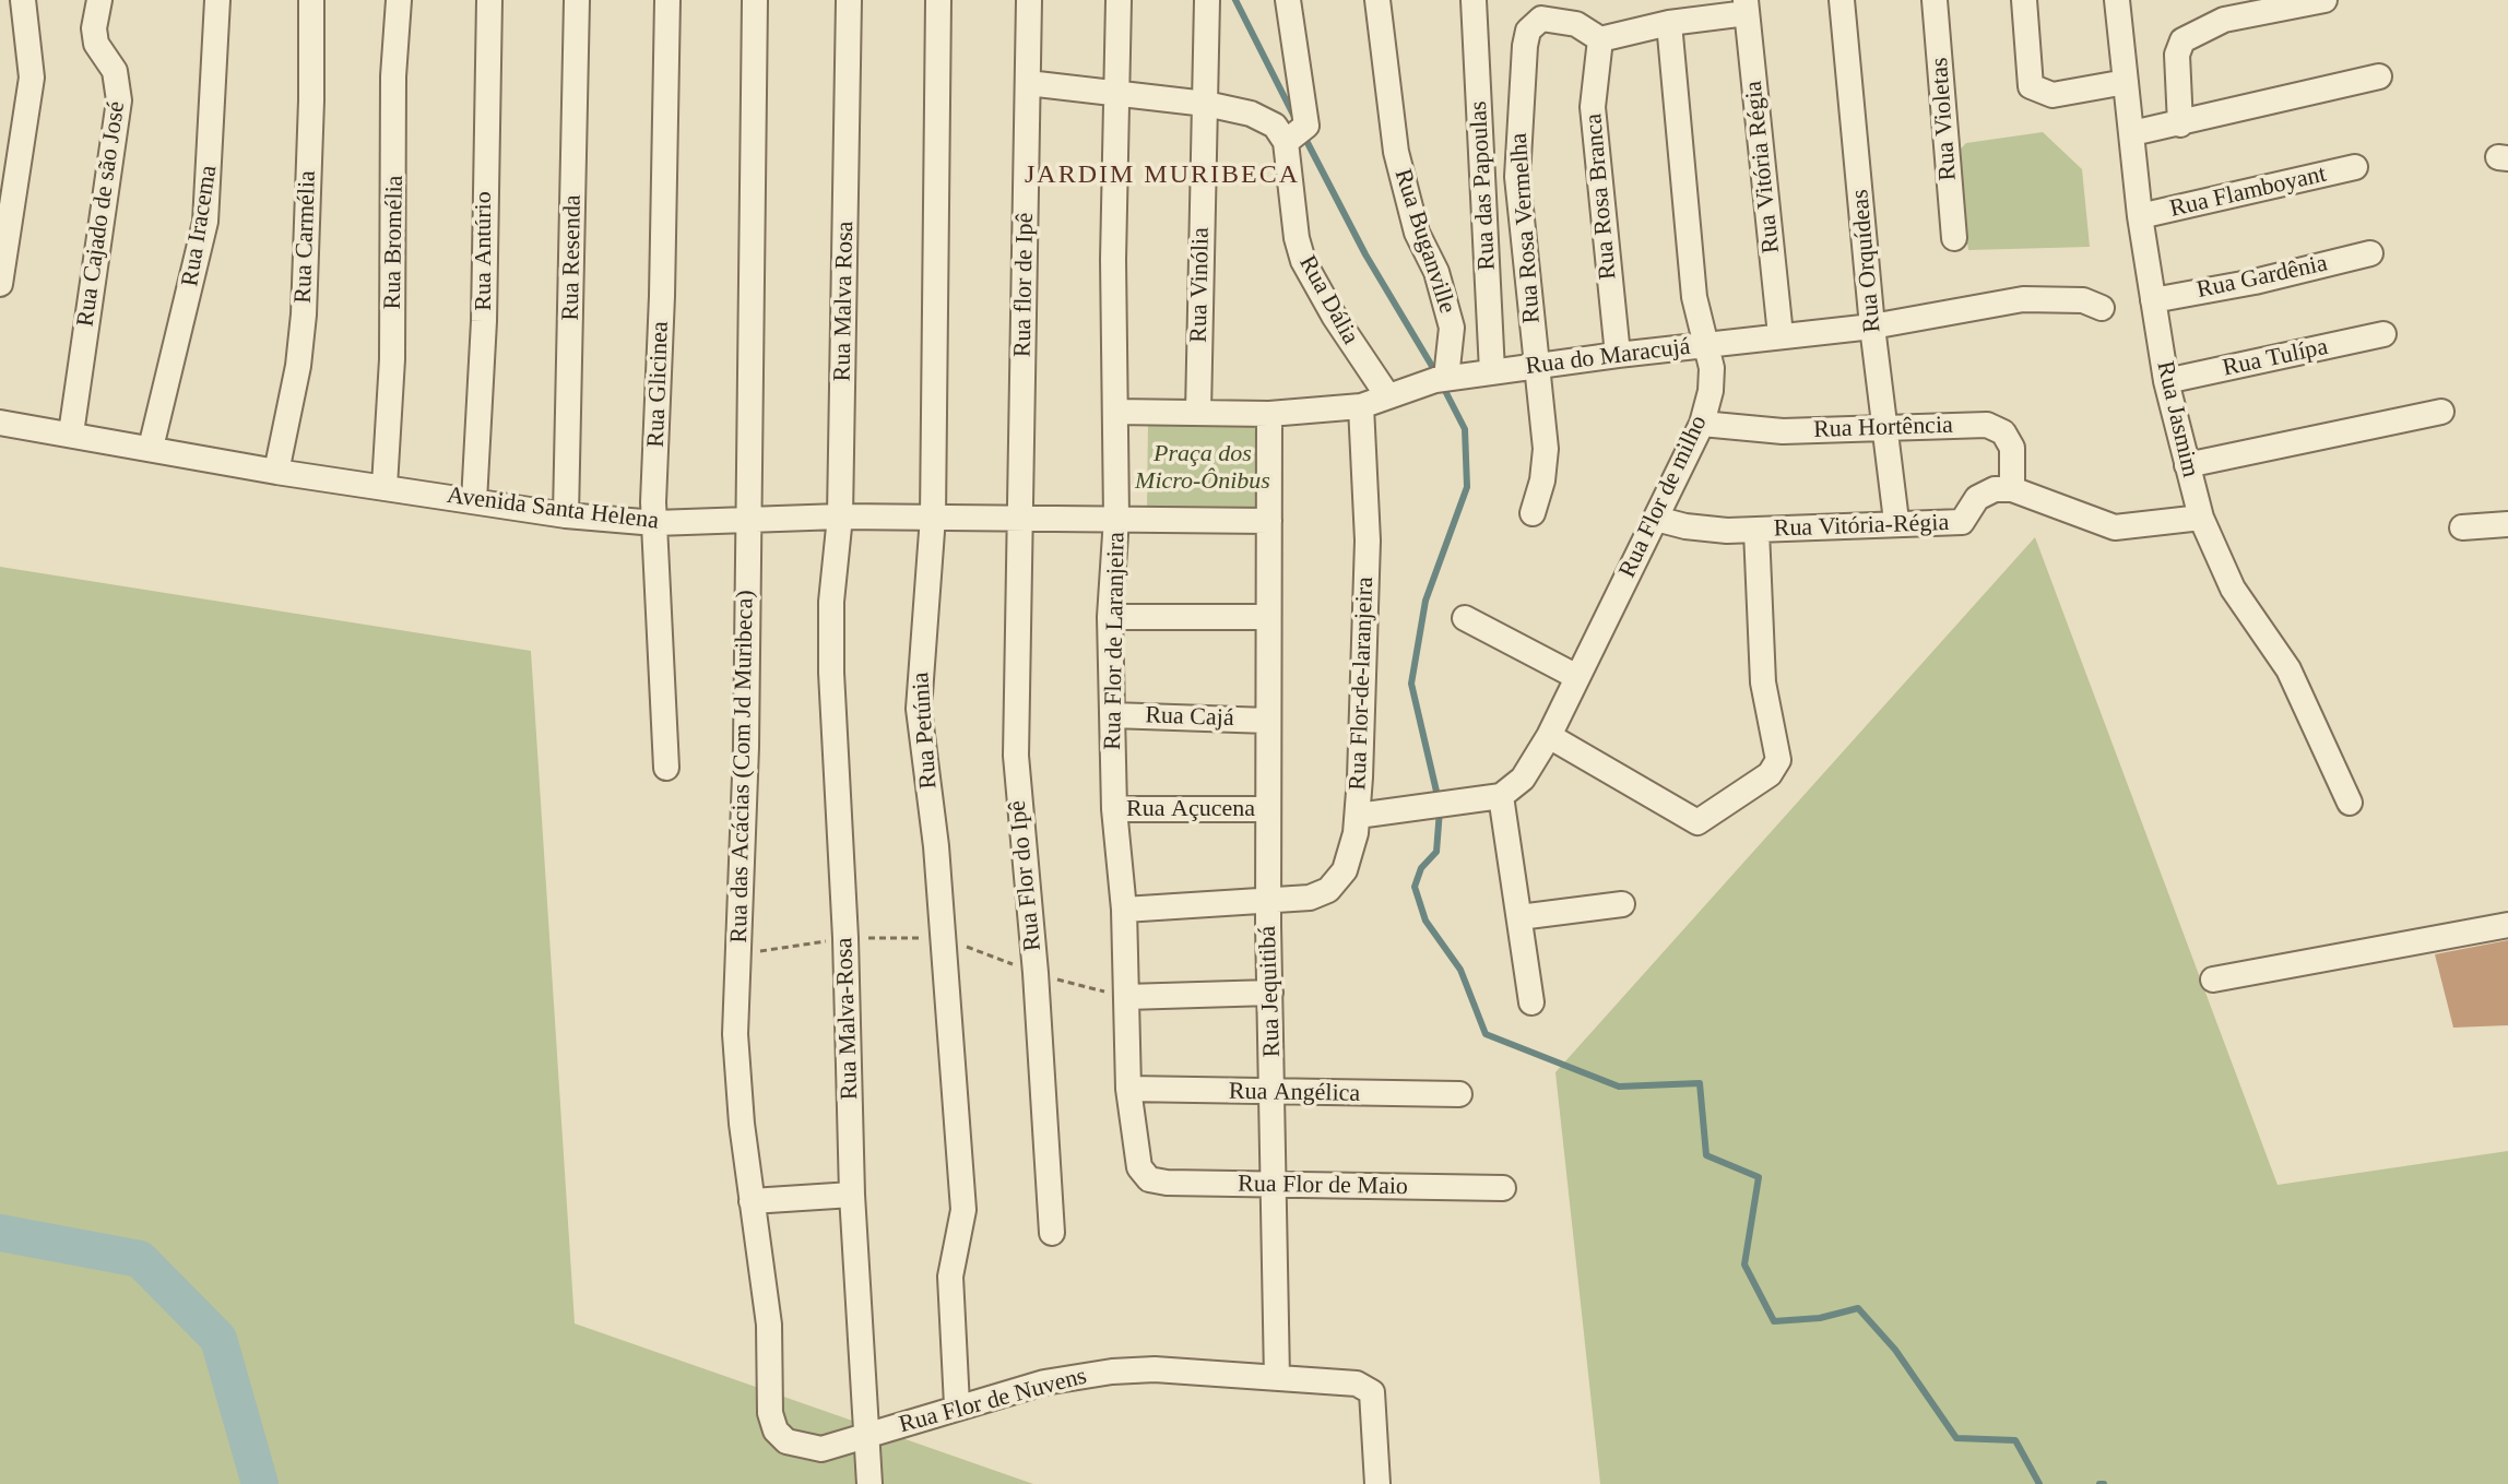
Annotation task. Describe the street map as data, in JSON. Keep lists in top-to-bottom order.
{
  "streets": {
    "street": [
      "Rua Violetas",
      "Rua Vitória Régia",
      "Rua das Papoulas",
      "Rua Flamboyant",
      "Rua Rosa Branca",
      "Rua Cajado de são José",
      "Rua Iracema",
      "Rua Rosa Vermelha",
      "Rua Carmélia",
      "Rua Buganville",
      "Rua Bromélia",
      "Rua Antúrio",
      "Rua Resenda",
      "Rua Orquídeas",
      "Rua Gardênia",
      "Rua flor de Ipê",
      "Rua Vinólia",
      "Rua Dália",
      "Rua Malva Rosa",
      "Rua do Maracujá",
      "Rua Tulípa",
      "Rua Glicinea",
      "Rua Jasmim",
      "Rua Hortência",
      "Rua Flor de milho",
      "Avenida Santa Helena",
      "Rua Vitória-Régia",
      "Rua Flor de Laranjeira",
      "Rua Flor-de-laranjeira",
      "Rua Cajá",
      "Rua Petúnia",
      "Rua das Acácias (Com Jd Muribeca)",
      "Rua Açucena",
      "Rua Flor do Ipê",
      "Rua Jequitibá",
      "Rua Malva-Rosa",
      "Rua Angélica",
      "Rua Flor de Maio",
      "Rua Flor de Nuvens"
    ]
  },
  "crossings": [
    ["Rua Vitória Régia", "Rua do Maracujá"],
    ["Rua das Papoulas", "Rua do Maracujá"],
    ["Rua Flamboyant", "Rua Jasmim"],
    ["Rua Rosa Branca", "Rua Rosa Vermelha"],
    ["Rua Rosa Branca", "Rua do Maracujá"],
    ["Rua Cajado de são José", "Avenida Santa Helena"],
    ["Rua Iracema", "Avenida Santa Helena"],
    ["Rua Rosa Vermelha", "Rua do Maracujá"],
    ["Rua Carmélia", "Avenida Santa Helena"],
    ["Rua Buganville", "Rua do Maracujá"],
    ["Rua Bromélia", "Avenida Santa Helena"],
    ["Rua Antúrio", "Avenida Santa Helena"],
    ["Rua Resenda", "Avenida Santa Helena"],
    ["Rua Orquídeas", "Rua do Maracujá"],
    ["Rua Orquídeas", "Rua Hortência"],
    ["Rua Orquídeas", "Rua Vitória-Régia"],
    ["Rua Gardênia", "Rua Jasmim"],
    ["Rua flor de Ipê", "Avenida Santa Helena"],
    ["Rua flor de Ipê", "Rua Flor do Ipê"],
    ["Rua Vinólia", "Rua do Maracujá"],
    ["Rua Dália", "Rua do Maracujá"],
    ["Rua Malva Rosa", "Avenida Santa Helena"],
    ["Rua Malva Rosa", "Rua Malva-Rosa"],
    ["Rua do Maracujá", "Rua Flor de milho"],
    ["Rua do Maracujá", "Rua Flor de Laranjeira"],
    ["Rua do Maracujá", "Rua Flor-de-laranjeira"],
    ["Rua do Maracujá", "Rua Jequitibá"],
    ["Rua Tulípa", "Rua Jasmim"],
    ["Rua Glicinea", "Avenida Santa Helena"],
    ["Rua Hortência", "Rua Flor de milho"],
    ["Rua Hortência", "Rua Vitória-Régia"],
    ["Rua Flor de milho", "Rua Vitória-Régia"],
    ["Avenida Santa Helena", "Rua Flor de Laranjeira"],
    ["Avenida Santa Helena", "Rua Petúnia"],
    ["Avenida Santa Helena", "Rua das Acácias (Com Jd Muribeca)"],
    ["Avenida Santa Helena", "Rua Flor do Ipê"],
    ["Avenida Santa Helena", "Rua Jequitibá"],
    ["Rua Flor de Laranjeira", "Rua Flor-de-laranjeira"],
    ["Rua Flor de Laranjeira", "Rua Cajá"],
    ["Rua Flor de Laranjeira", "Rua Açucena"],
    ["Rua Flor de Laranjeira", "Rua Angélica"],
    ["Rua Flor de Laranjeira", "Rua Flor de Maio"],
    ["Rua Flor-de-laranjeira", "Rua Jequitibá"],
    ["Rua Cajá", "Rua Jequitibá"],
    ["Rua Petúnia", "Rua Flor de Nuvens"],
    ["Rua das Acácias (Com Jd Muribeca)", "Rua Malva-Rosa"],
    ["Rua das Acácias (Com Jd Muribeca)", "Rua Flor de Nuvens"],
    ["Rua Açucena", "Rua Jequitibá"],
    ["Rua Jequitibá", "Rua Angélica"],
    ["Rua Jequitibá", "Rua Flor de Maio"],
    ["Rua Jequitibá", "Rua Flor de Nuvens"],
    ["Rua Malva-Rosa", "Rua Flor de Nuvens"]
  ],
  "districts": ["JARDIM MURIBECA"],
  "parks": ["Praça dos Micro-Ônibus"]
}
